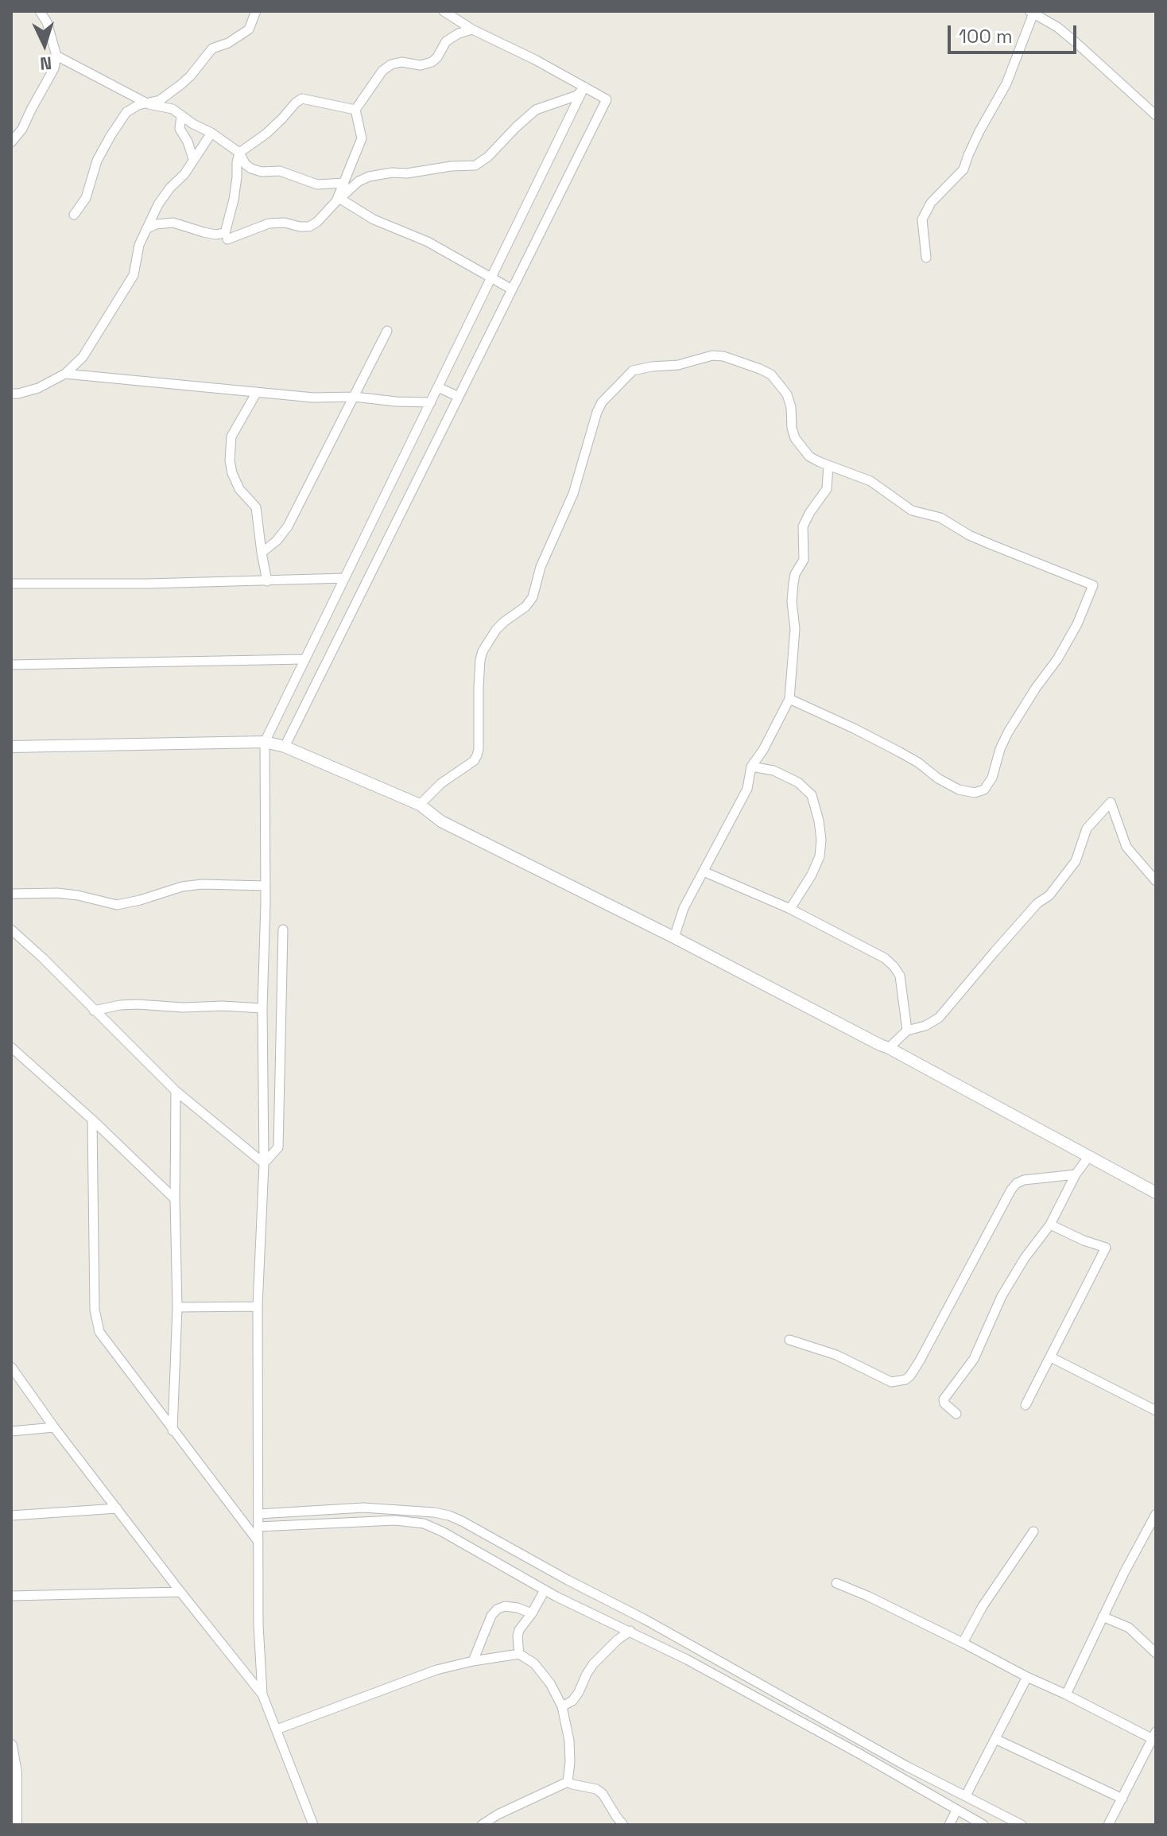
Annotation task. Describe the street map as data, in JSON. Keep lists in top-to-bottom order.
{
  "scale_bar": "100 m",
  "north": "bottom"
}
